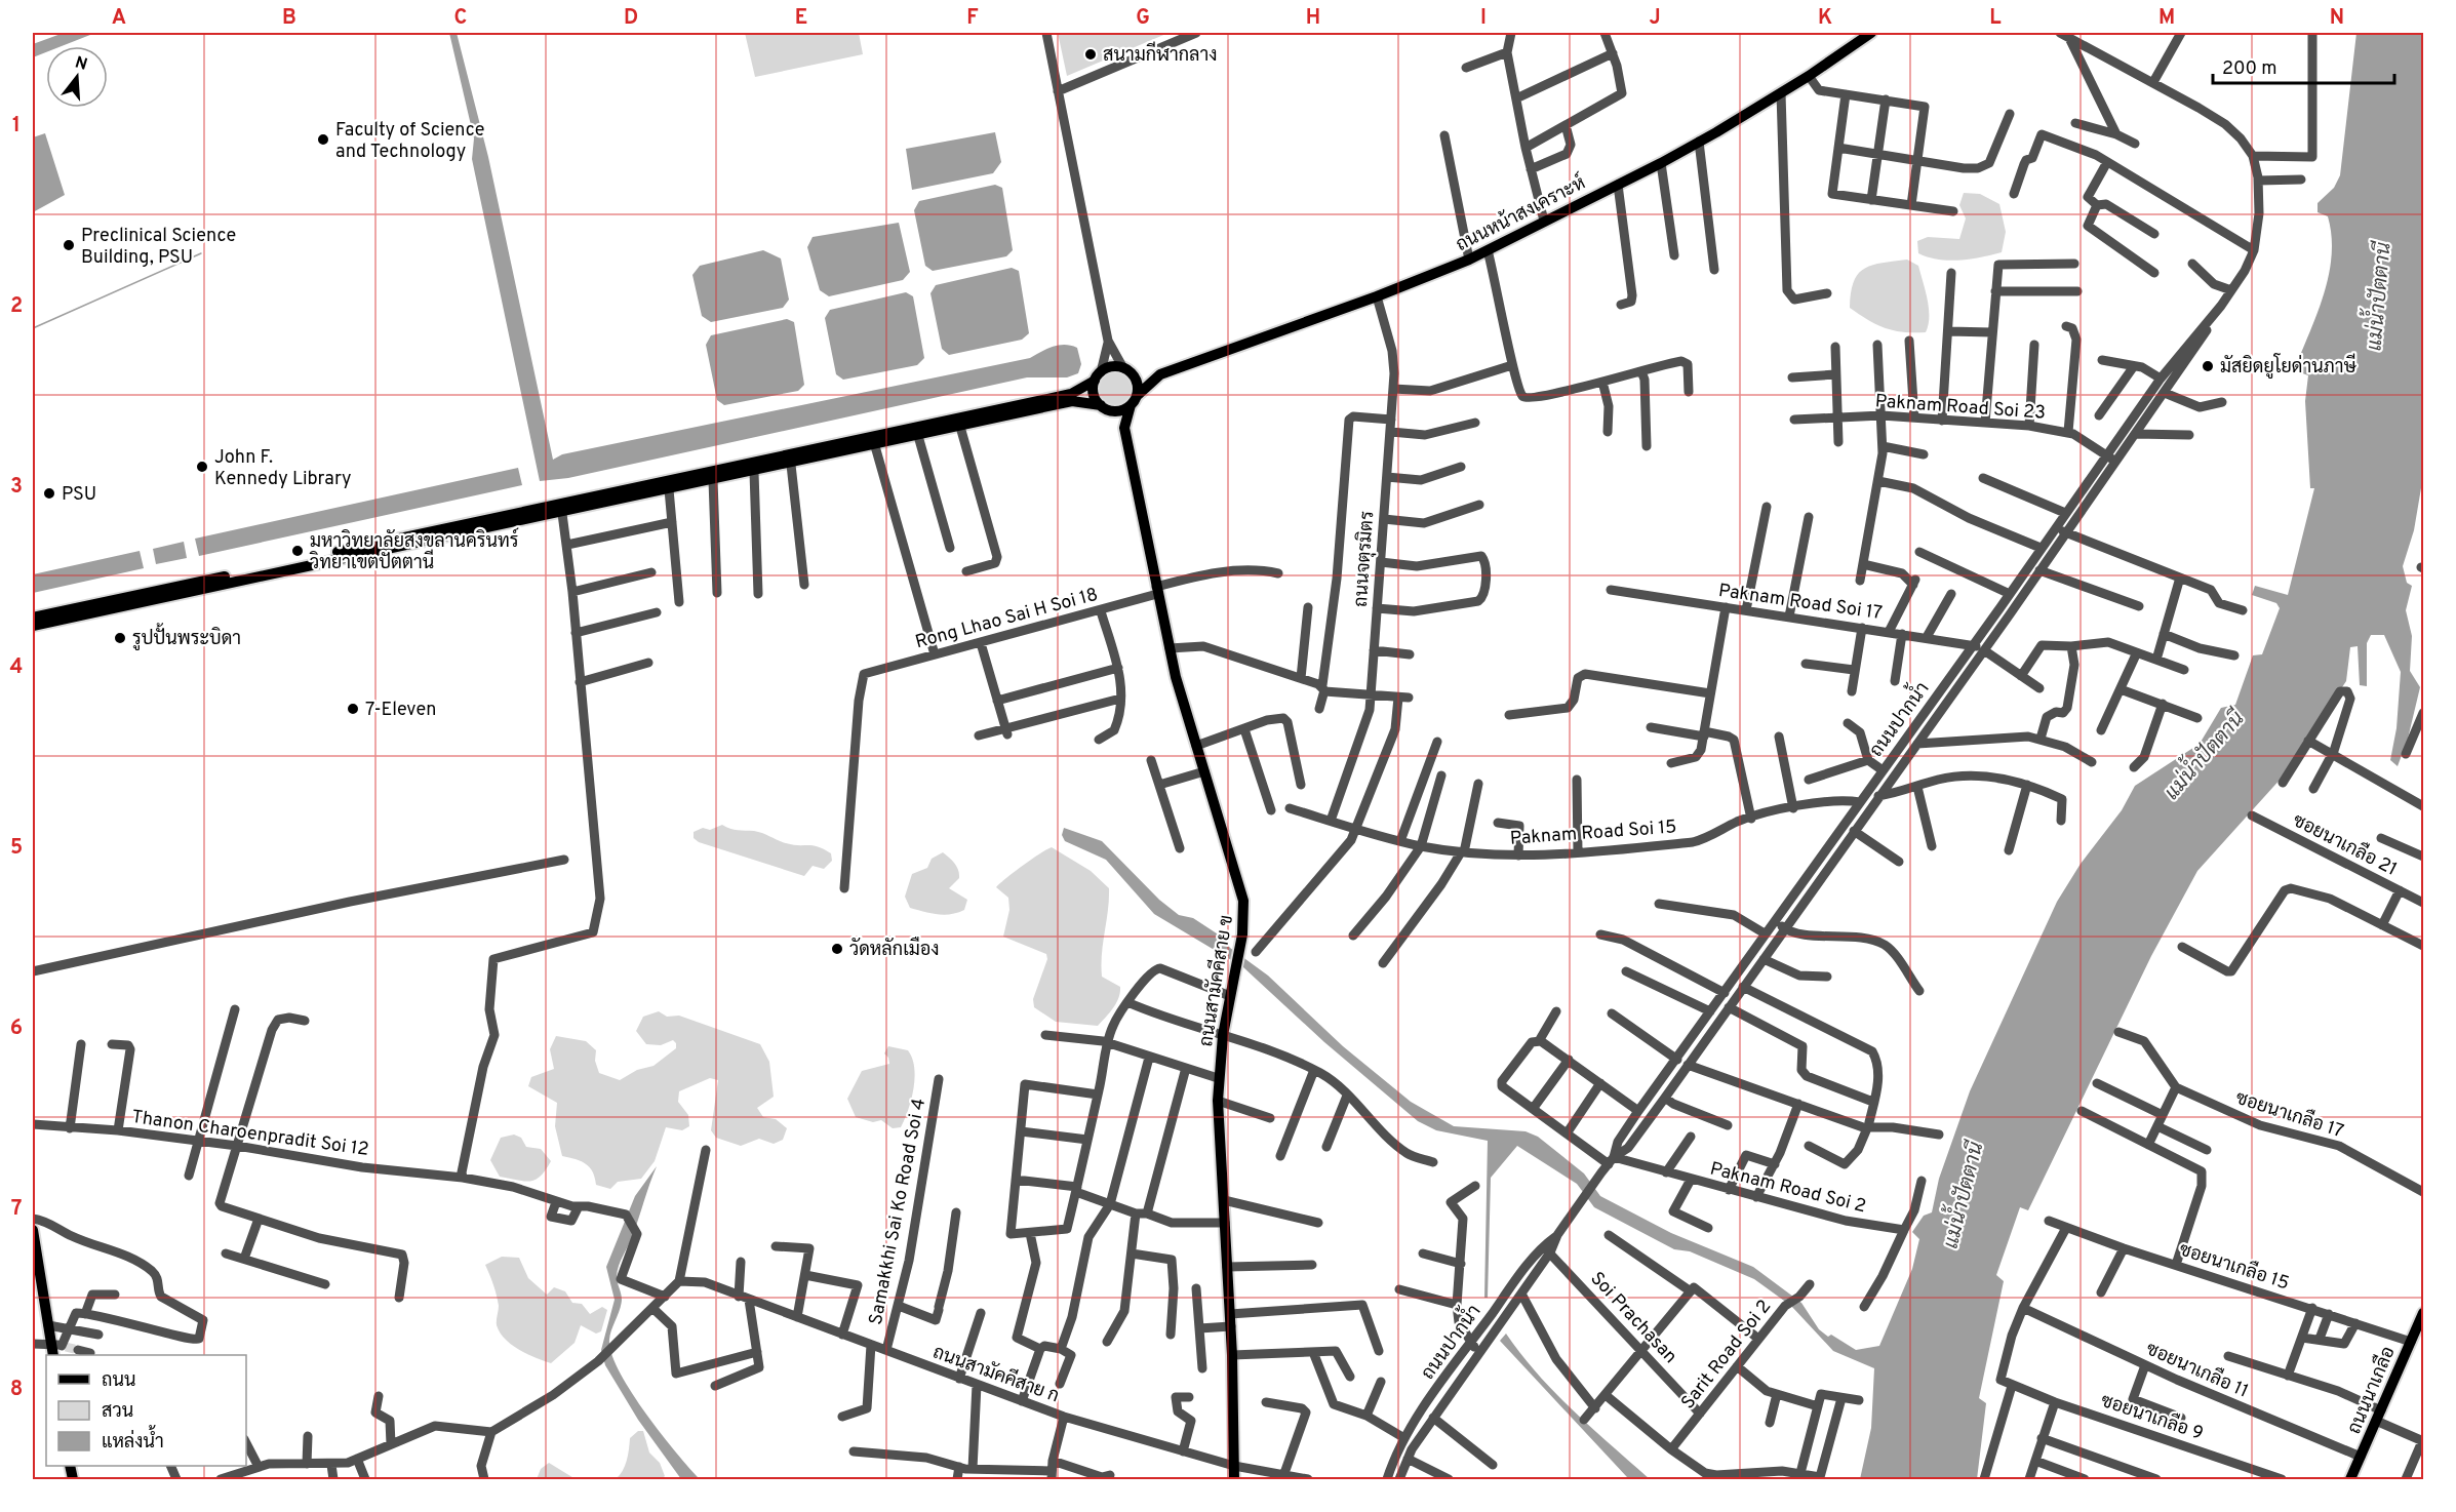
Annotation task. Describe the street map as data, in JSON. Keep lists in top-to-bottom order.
{
  "streets": {
    "main road": ["ถนนหน้าสงเคราะห์", "ถนนสามัคคีสาย ข", "ถนนนาเกลือ"],
    "street": [
      "Paknam Road Soi 23",
      "ถนนจตุรมิตร",
      "Paknam Road Soi 17",
      "Rong Lhao Sai H Soi 18",
      "ถนนปากน้ำ",
      "Paknam Road Soi 15",
      "ซอยนาเกลือ 21",
      "ซอยนาเกลือ 17",
      "Thanon Charoenpradit Soi 12",
      "Paknam Road Soi 2",
      "Samakkhi Sai Ko Road Soi 4",
      "ซอยนาเกลือ 15",
      "Soi Prachasan",
      "Sarit Road Soi 2",
      "ซอยนาเกลือ 11",
      "ถนนสามัคคีสาย ก",
      "ซอยนาเกลือ 9"
    ]
  },
  "crossings": [
    ["ถนนหน้าสงเคราะห์", "ถนนจตุรมิตร"],
    ["ถนนหน้าสงเคราะห์", "ถนนสามัคคีสาย ข"],
    ["Paknam Road Soi 23", "ถนนปากน้ำ"],
    ["ถนนจตุรมิตร", "Paknam Road Soi 15"],
    ["Paknam Road Soi 17", "ถนนปากน้ำ"],
    ["Rong Lhao Sai H Soi 18", "ถนนสามัคคีสาย ข"],
    ["ถนนปากน้ำ", "Paknam Road Soi 15"],
    ["ถนนปากน้ำ", "Paknam Road Soi 2"],
    ["ถนนปากน้ำ", "Soi Prachasan"],
    ["ถนนสามัคคีสาย ข", "ถนนสามัคคีสาย ก"],
    ["Samakkhi Sai Ko Road Soi 4", "ถนนสามัคคีสาย ก"],
    ["ซอยนาเกลือ 15", "ถนนนาเกลือ"],
    ["Soi Prachasan", "Sarit Road Soi 2"],
    ["ซอยนาเกลือ 11", "ถนนนาเกลือ"],
    ["ซอยนาเกลือ 11", "ซอยนาเกลือ 9"]
  ],
  "water": ["แม่น้ำปัตตานี"],
  "places": [
    "สนามกีฬากลาง",
    "Faculty of Science and Technology",
    "Preclinical Science Building, PSU",
    "มัสยิดยูโยด่านภาษี",
    "John F. Kennedy Library",
    "PSU",
    "มหาวิทยาลัยสงขลานครินทร์ วิทยาเขตปัตตานี",
    "รูปปั้นพระบิดา",
    "7-Eleven",
    "วัดหลักเมือง"
  ],
  "legend": ["ถนน", "สวน", "แหล่งน้ำ"],
  "scale_bar": "200 m",
  "north": "top",
  "grid": {
    "columns": [
      "A",
      "B",
      "C",
      "D",
      "E",
      "F",
      "G",
      "H",
      "I",
      "J",
      "K",
      "L",
      "M",
      "N"
    ],
    "rows": [
      "1",
      "2",
      "3",
      "4",
      "5",
      "6",
      "7",
      "8"
    ]
  }
}
